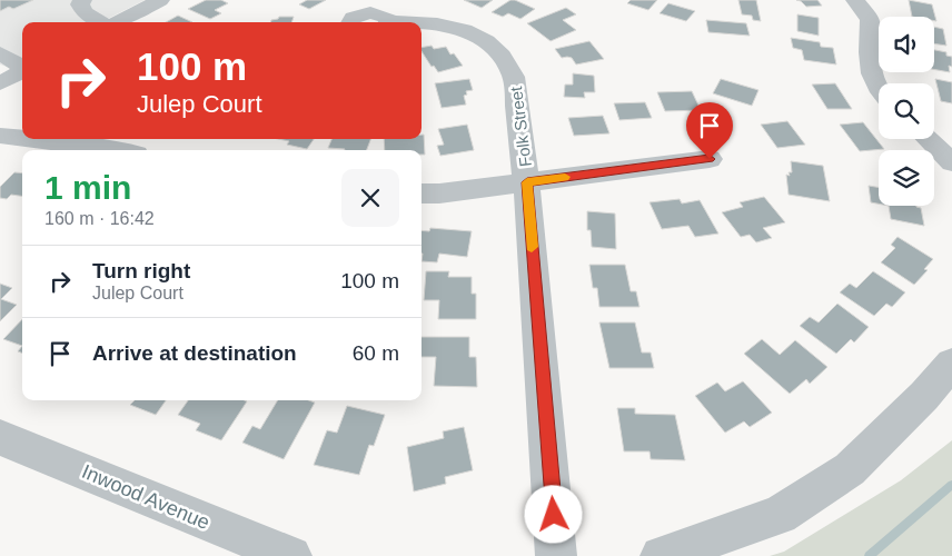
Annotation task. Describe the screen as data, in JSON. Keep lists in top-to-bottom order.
{
  "streets": {
    "street": ["Folk Street", "Inwood Avenue"]
  },
  "page": {
    "turn": ["100 m", "Julep Court"],
    "heading": ["1 min", "160 m · 16:42"],
    "list": [
      {
        "name": "Turn right",
        "note": "Julep Court",
        "value": "100 m"
      },
      {
        "name": "Arrive at destination",
        "value": "60 m"
      }
    ]
  }
}
